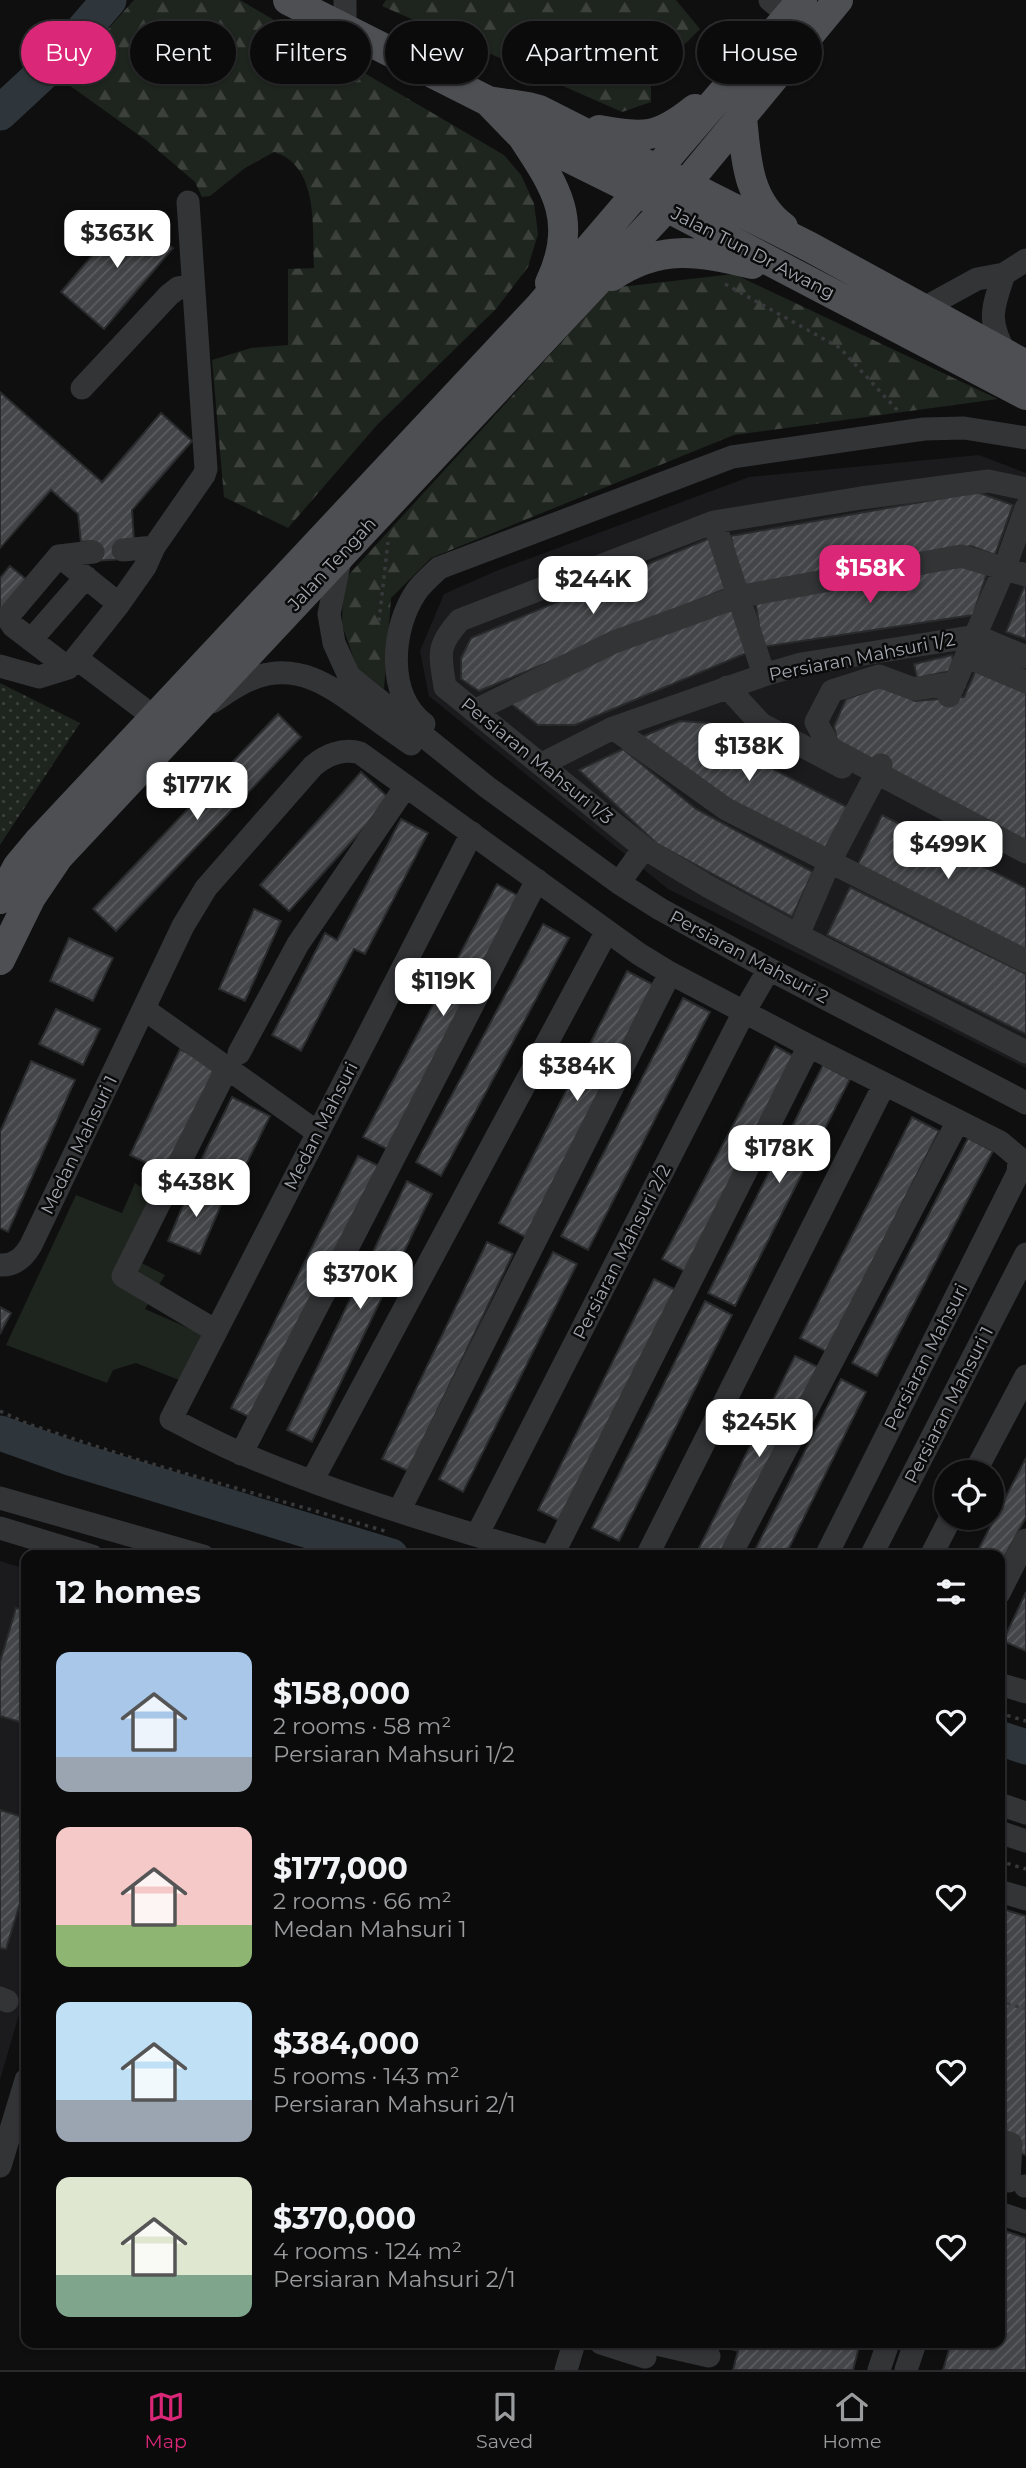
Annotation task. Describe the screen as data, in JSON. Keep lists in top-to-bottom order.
{
  "streets": {
    "main road": ["Jalan Tun Dr Awang", "Jalan Tengah"],
    "street": [
      "Persiaran Mahsuri 1/2",
      "Persiaran Mahsuri 1/3",
      "Persiaran Mahsuri 2",
      "Medan Mahsuri",
      "Medan Mahsuri 1",
      "Persiaran Mahsuri 2/2",
      "Persiaran Mahsuri",
      "Persiaran Mahsuri 1"
    ]
  },
  "crossings": [
    ["Jalan Tun Dr Awang", "Jalan Tengah"],
    ["Persiaran Mahsuri 1/2", "Persiaran Mahsuri 1/3"],
    ["Persiaran Mahsuri 2", "Persiaran Mahsuri 2/2"]
  ],
  "page": {
    "chip": [
      "Buy",
      "Rent",
      "Filters",
      "New",
      "Apartment",
      "House"
    ],
    "price": [
      "$363K",
      "$158K",
      "$244K",
      "$138K",
      "$177K",
      "$499K",
      "$119K",
      "$384K",
      "$178K",
      "$438K",
      "$370K",
      "$245K"
    ],
    "heading": "12 homes",
    "list": [
      {
        "name": "$158,000",
        "note": "2 rooms · 58 m² · Persiaran Mahsuri 1/2"
      },
      {
        "name": "$177,000",
        "note": "2 rooms · 66 m² · Medan Mahsuri 1"
      },
      {
        "name": "$384,000",
        "note": "5 rooms · 143 m² · Persiaran Mahsuri 2/1"
      },
      {
        "name": "$370,000",
        "note": "4 rooms · 124 m² · Persiaran Mahsuri 2/1"
      }
    ],
    "tabs": ["Map", "Saved", "Home"]
  }
}
